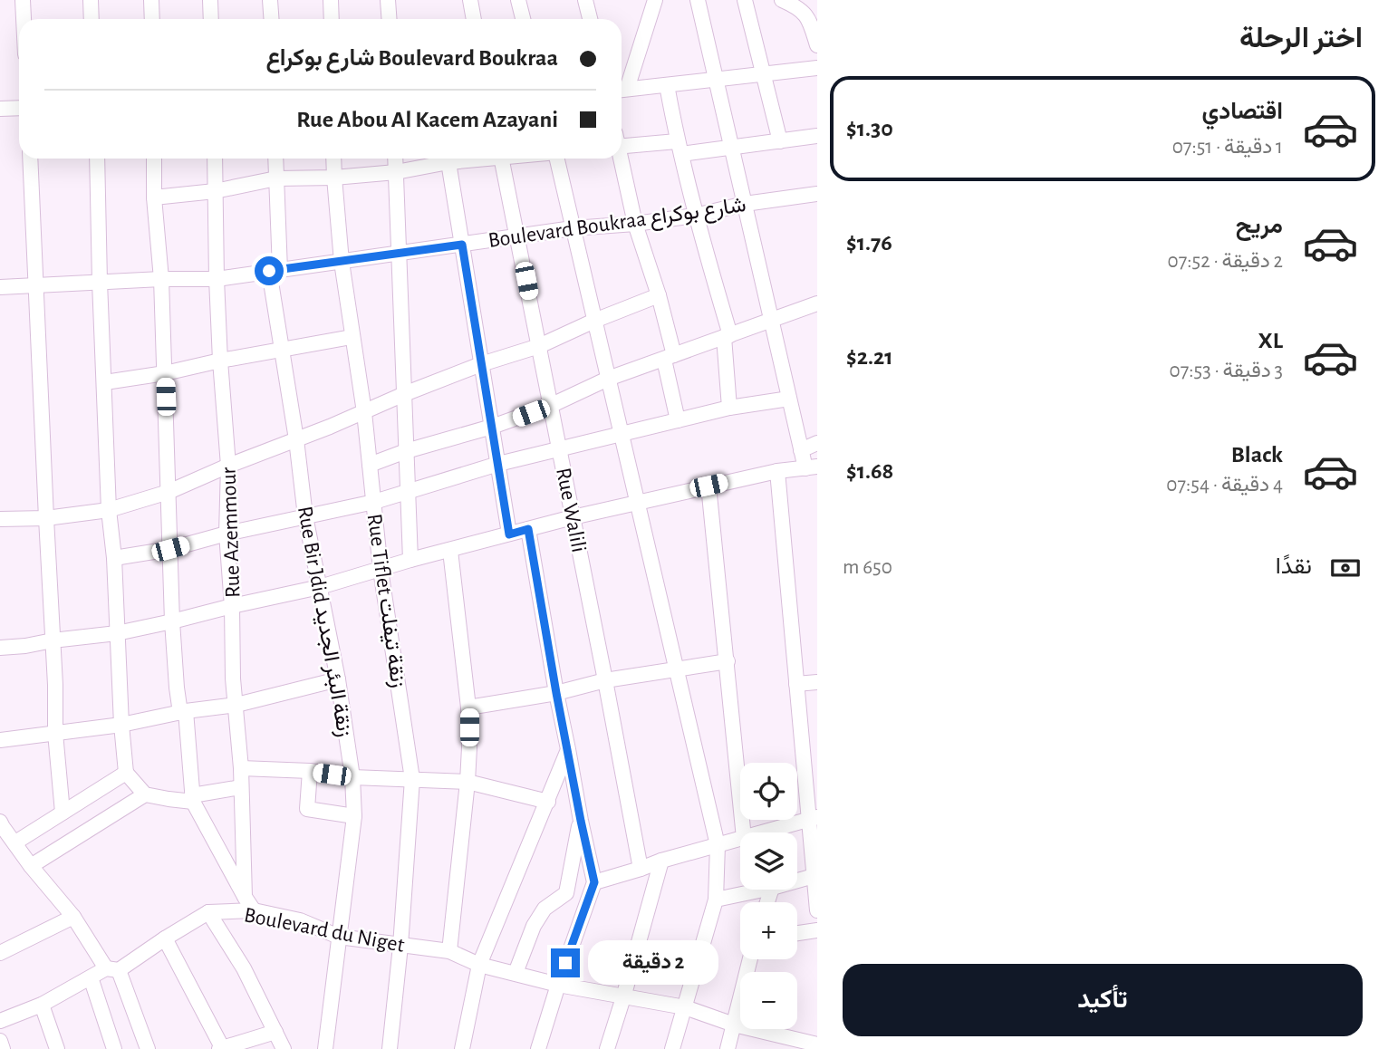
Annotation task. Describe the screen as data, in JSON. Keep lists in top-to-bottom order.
{
  "streets": {
    "street": [
      "Boulevard Boukraa شارع بوكراع",
      "Rue Walili",
      "Rue Azemmour",
      "Rue Tiflet زنقة تيفلت",
      "Rue Bir Jdid زنقة البئر الجديد",
      "Boulevard du Niget"
    ]
  },
  "crossings": [
    ["Boulevard Boukraa شارع بوكراع", "Rue Walili"],
    ["Boulevard Boukraa شارع بوكراع", "Rue Azemmour"],
    ["Boulevard Boukraa شارع بوكراع", "Rue Tiflet زنقة تيفلت"],
    ["Boulevard Boukraa شارع بوكراع", "Rue Bir Jdid زنقة البئر الجديد"],
    ["Rue Tiflet زنقة تيفلت", "Boulevard du Niget"],
    ["Rue Bir Jdid زنقة البئر الجديد", "Boulevard du Niget"]
  ],
  "page": {
    "heading": "اختر الرحلة",
    "banner": ["Boulevard Boukraa شارع بوكراع", "Rue Abou Al Kacem Azayani"],
    "list": [
      {
        "name": "اقتصادي",
        "note": "1 دقيقة · 07:51",
        "value": "$1.30"
      },
      {
        "name": "مريح",
        "note": "2 دقيقة · 07:52",
        "value": "$1.76"
      },
      {
        "name": "XL",
        "note": "3 دقيقة · 07:53",
        "value": "$2.21"
      },
      {
        "name": "Black",
        "note": "4 دقيقة · 07:54",
        "value": "$1.68"
      }
    ],
    "pay": ["نقدًا", "650 m"],
    "map_buttons": ["+", "−"],
    "bubble": "2 دقيقة",
    "buttons": "تأكيد"
  }
}
